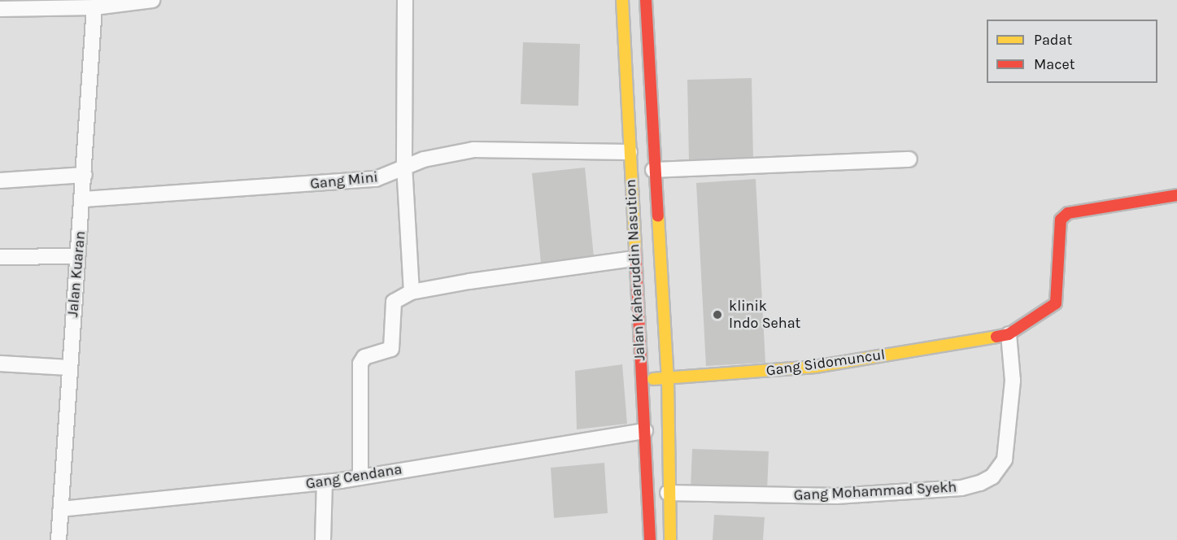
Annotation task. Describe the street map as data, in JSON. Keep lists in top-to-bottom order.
{
  "streets": {
    "main road": ["Jalan Kaharuddin Nasution", "Gang Sidomuncul"],
    "street": [
      "Gang Mini",
      "Jalan Kuaran",
      "Gang Cendana",
      "Gang Mohammad Syekh"
    ]
  },
  "crossings": [
    ["Gang Mini", "Jalan Kaharuddin Nasution"],
    ["Gang Mini", "Jalan Kuaran"],
    ["Jalan Kaharuddin Nasution", "Gang Sidomuncul"],
    ["Jalan Kaharuddin Nasution", "Gang Cendana"],
    ["Jalan Kaharuddin Nasution", "Gang Mohammad Syekh"],
    ["Jalan Kuaran", "Gang Cendana"],
    ["Gang Sidomuncul", "Gang Mohammad Syekh"]
  ],
  "places": ["klinik Indo Sehat"],
  "legend": ["Padat", "Macet"]
}
